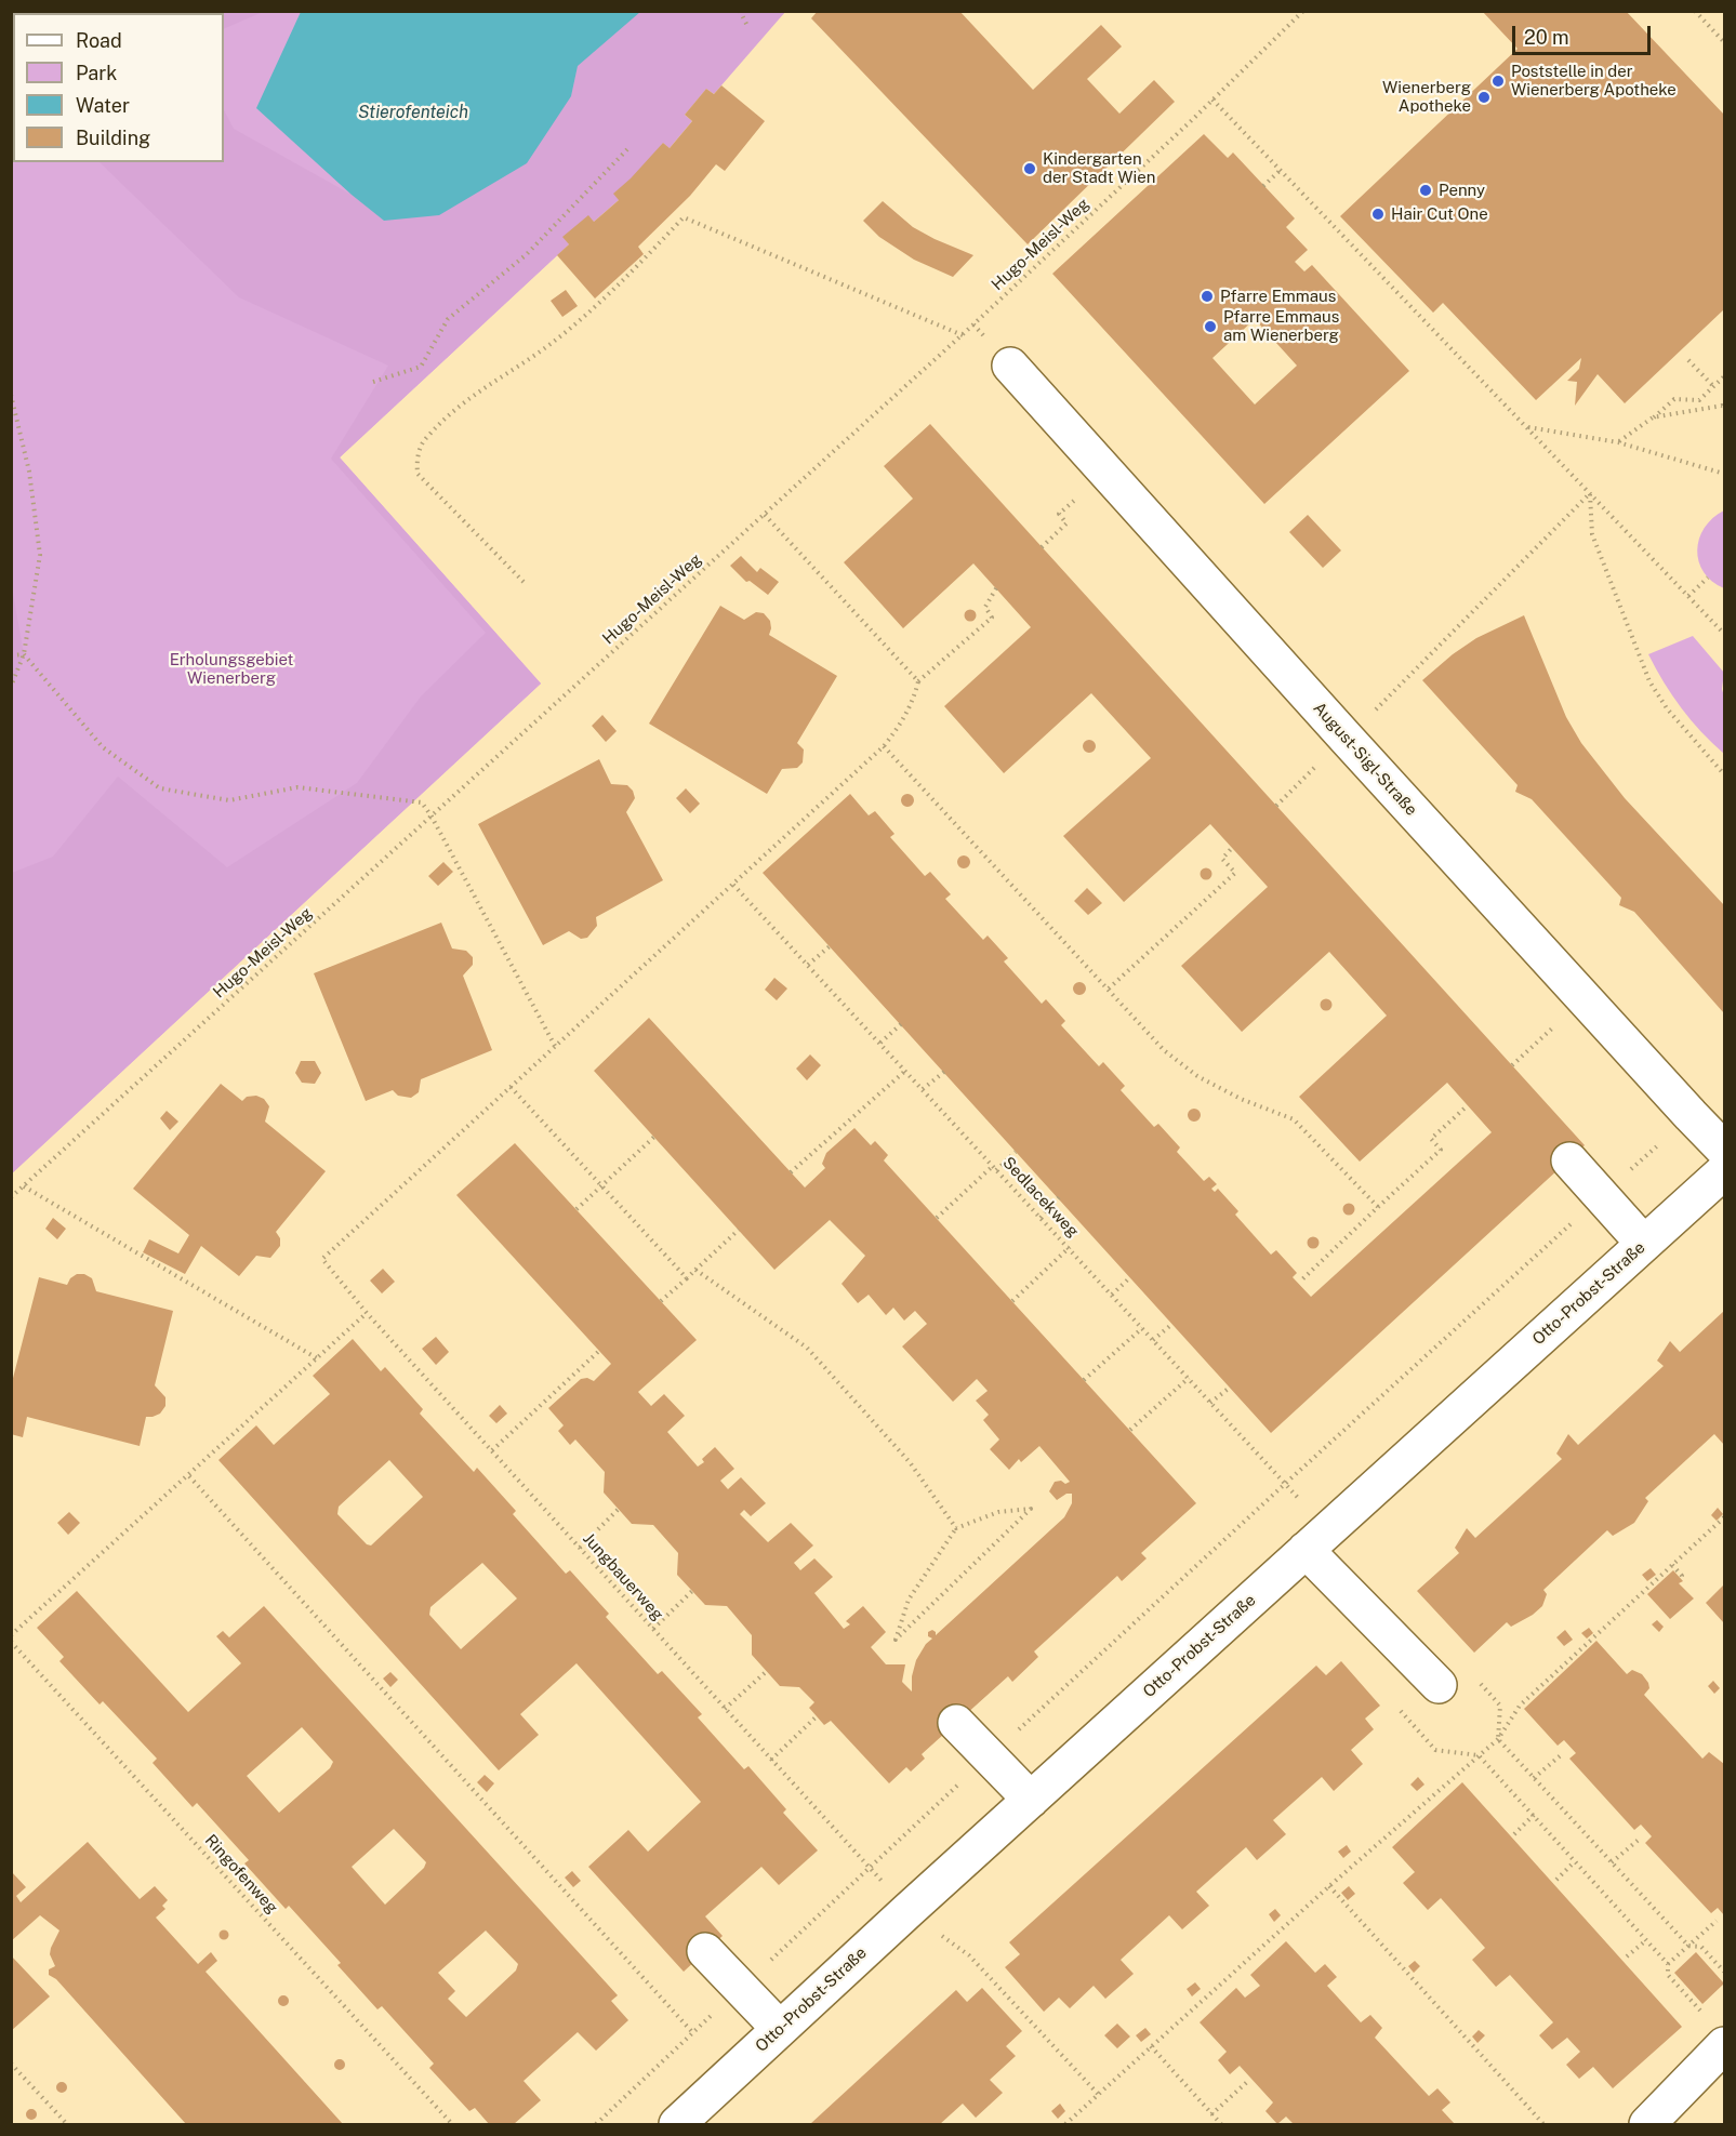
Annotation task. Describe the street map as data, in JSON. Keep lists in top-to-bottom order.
{
  "streets": {
    "street": ["August-Sigl-Straße", "Otto-Probst-Straße"],
    "path": [
      "Hugo-Meisl-Weg",
      "Sedlacekweg",
      "Jungbauerweg",
      "Ringofenweg"
    ]
  },
  "crossings": [
    ["Sedlacekweg", "Otto-Probst-Straße"],
    ["Otto-Probst-Straße", "Jungbauerweg"]
  ],
  "water": ["Stierofenteich"],
  "parks": ["Erholungsgebiet Wienerberg"],
  "places": [
    "Poststelle in der Wienerberg Apotheke",
    "Wienerberg Apotheke",
    "Kindergarten der Stadt Wien",
    "Penny",
    "Hair Cut One",
    "Pfarre Emmaus",
    "Pfarre Emmaus am Wienerberg"
  ],
  "legend": [
    "Road",
    "Park",
    "Water",
    "Building"
  ],
  "scale_bar": "20 m"
}
